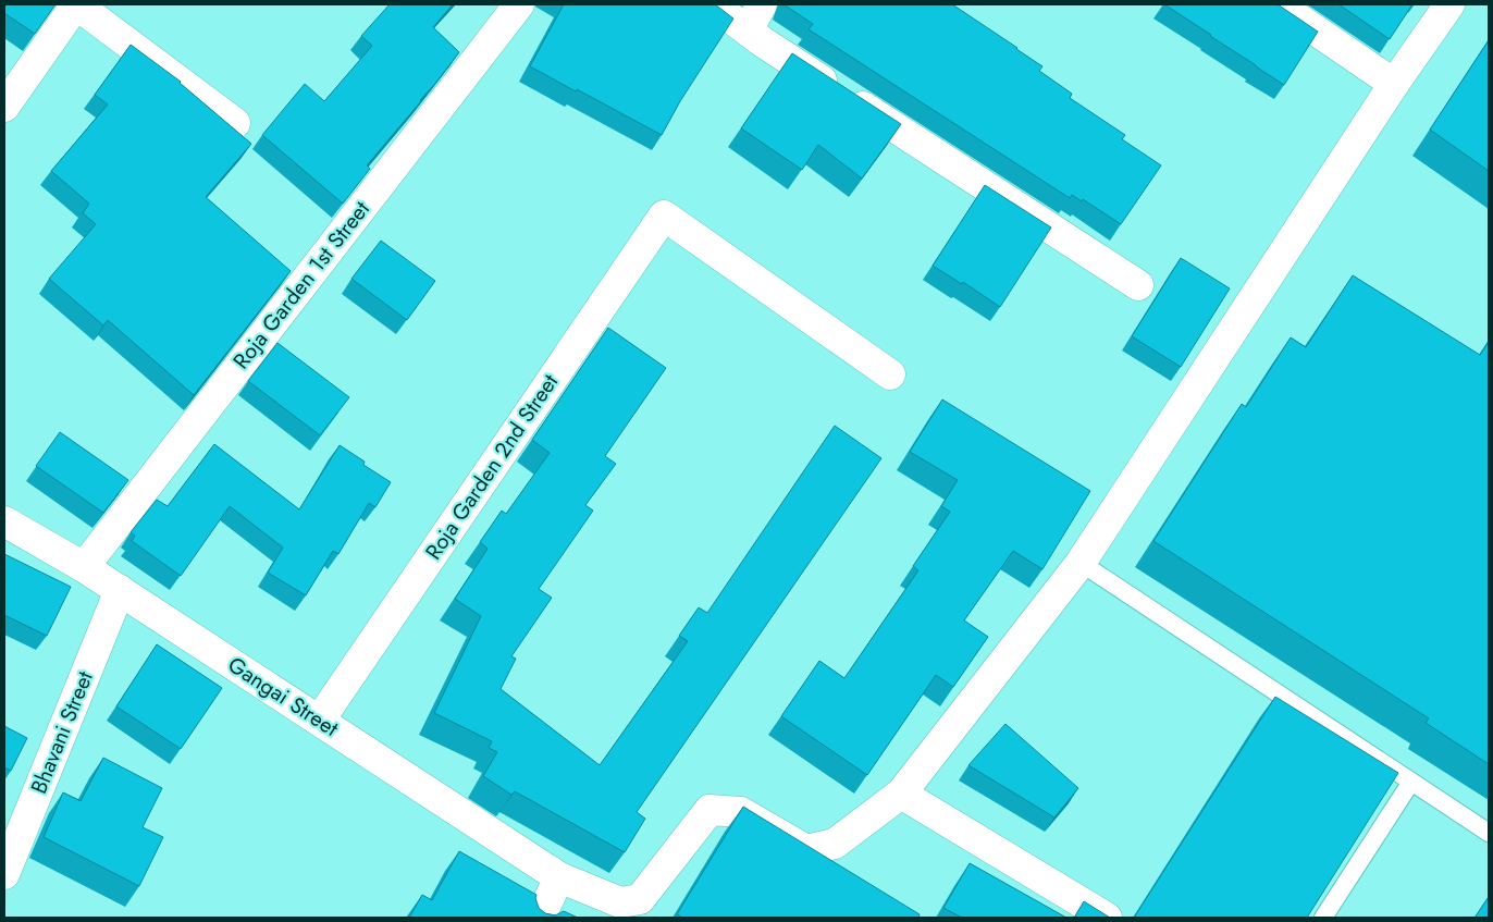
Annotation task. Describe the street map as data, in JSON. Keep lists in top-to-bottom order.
{
  "streets": {
    "street": [
      "Roja Garden 1st Street",
      "Roja Garden 2nd Street",
      "Gangai Street",
      "Bhavani Street"
    ]
  },
  "crossings": [
    ["Roja Garden 1st Street", "Gangai Street"],
    ["Roja Garden 2nd Street", "Gangai Street"],
    ["Gangai Street", "Bhavani Street"]
  ]
}
